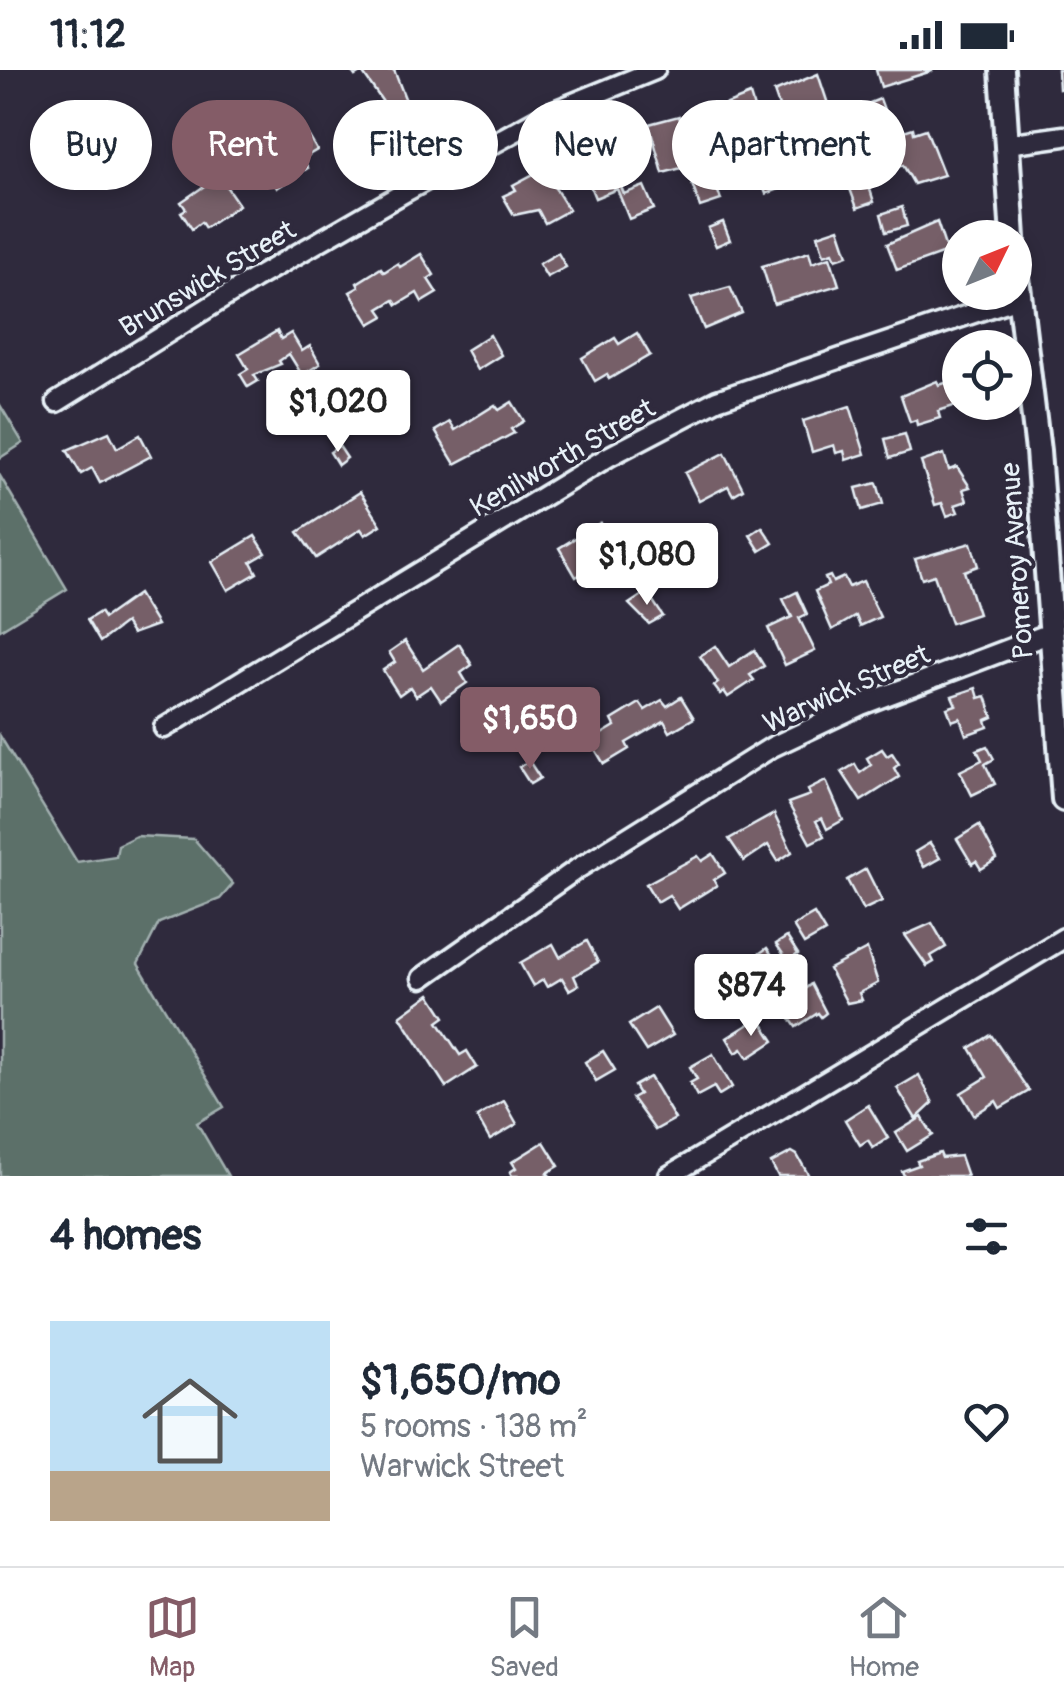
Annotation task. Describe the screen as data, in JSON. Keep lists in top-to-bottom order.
{
  "streets": {
    "street": [
      "Brunswick Street",
      "Kenilworth Street",
      "Pomeroy Avenue",
      "Warwick Street"
    ]
  },
  "crossings": [
    ["Pomeroy Avenue", "Warwick Street"]
  ],
  "north": "top right",
  "page": {
    "status": "11:12",
    "chip": [
      "Buy",
      "Rent",
      "Filters",
      "New",
      "Apartment"
    ],
    "price": [
      "$1,020",
      "$1,080",
      "$1,650",
      "$874"
    ],
    "heading": "4 homes",
    "list": [
      {
        "name": "$1,650/mo",
        "note": "5 rooms · 138 m² · Warwick Street"
      }
    ],
    "tabs": ["Map", "Saved", "Home"]
  }
}
